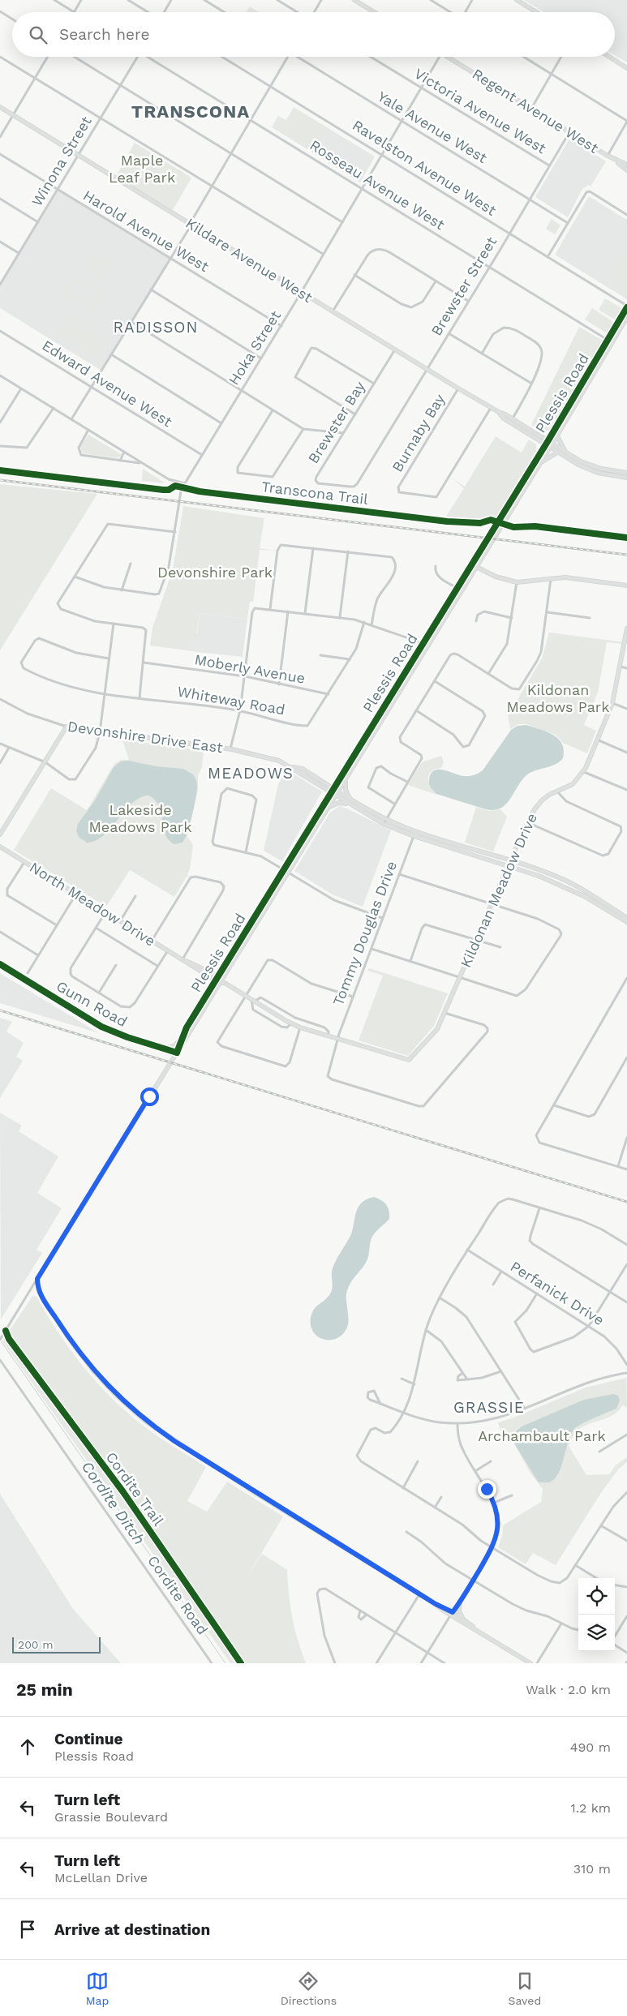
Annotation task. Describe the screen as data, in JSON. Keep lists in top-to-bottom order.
{
  "streets": {
    "street": [
      "Victoria Avenue West",
      "Regent Avenue West",
      "Yale Avenue West",
      "Winona Street",
      "Ravelston Avenue West",
      "Rosseau Avenue West",
      "Harold Avenue West",
      "Kildare Avenue West",
      "Brewster Street",
      "Hoka Street",
      "Edward Avenue West",
      "Plessis Road",
      "Brewster Bay",
      "Burnaby Bay",
      "Moberly Avenue",
      "Whiteway Road",
      "Devonshire Drive East",
      "Kildonan Meadow Drive",
      "North Meadow Drive",
      "Tommy Douglas Drive",
      "Gunn Road",
      "Perfanick Drive",
      "Cordite Road"
    ],
    "cycle path": ["Transcona Trail", "Cordite Trail"]
  },
  "crossings": [
    ["Victoria Avenue West", "Brewster Street"],
    ["Victoria Avenue West", "Hoka Street"],
    ["Regent Avenue West", "Brewster Street"],
    ["Yale Avenue West", "Brewster Street"],
    ["Yale Avenue West", "Hoka Street"],
    ["Winona Street", "Harold Avenue West"],
    ["Winona Street", "Kildare Avenue West"],
    ["Ravelston Avenue West", "Brewster Street"],
    ["Ravelston Avenue West", "Hoka Street"],
    ["Ravelston Avenue West", "Plessis Road"],
    ["Rosseau Avenue West", "Brewster Street"],
    ["Rosseau Avenue West", "Hoka Street"],
    ["Rosseau Avenue West", "Plessis Road"],
    ["Harold Avenue West", "Hoka Street"],
    ["Kildare Avenue West", "Brewster Street"],
    ["Kildare Avenue West", "Hoka Street"],
    ["Kildare Avenue West", "Plessis Road"],
    ["Kildare Avenue West", "Brewster Bay"],
    ["Kildare Avenue West", "Burnaby Bay"],
    ["Brewster Street", "Brewster Bay"],
    ["Hoka Street", "Edward Avenue West"],
    ["Plessis Road", "Devonshire Drive East"],
    ["Plessis Road", "Kildonan Meadow Drive"],
    ["Plessis Road", "North Meadow Drive"],
    ["Plessis Road", "Gunn Road"],
    ["Moberly Avenue", "Whiteway Road"],
    ["Kildonan Meadow Drive", "North Meadow Drive"],
    ["Kildonan Meadow Drive", "Tommy Douglas Drive"]
  ],
  "districts": [
    "TRANSCONA",
    "RADISSON",
    "MEADOWS",
    "GRASSIE"
  ],
  "water": ["Cordite Ditch"],
  "parks": [
    "Maple Leaf Park",
    "Devonshire Park",
    "Kildonan Meadows Park",
    "Lakeside Meadows Park",
    "Archambault Park"
  ],
  "scale_bar": "200 m",
  "page": {
    "search": "Search here",
    "scale": "200 m",
    "heading": ["25 min", "Walk · 2.0 km"],
    "list": [
      ["Continue", "Plessis Road", "490 m"],
      ["Turn left", "Grassie Boulevard", "1.2 km"],
      ["Turn left", "McLellan Drive", "310 m"],
      "Arrive at destination"
    ],
    "nav": ["Map", "Directions", "Saved"]
  }
}
